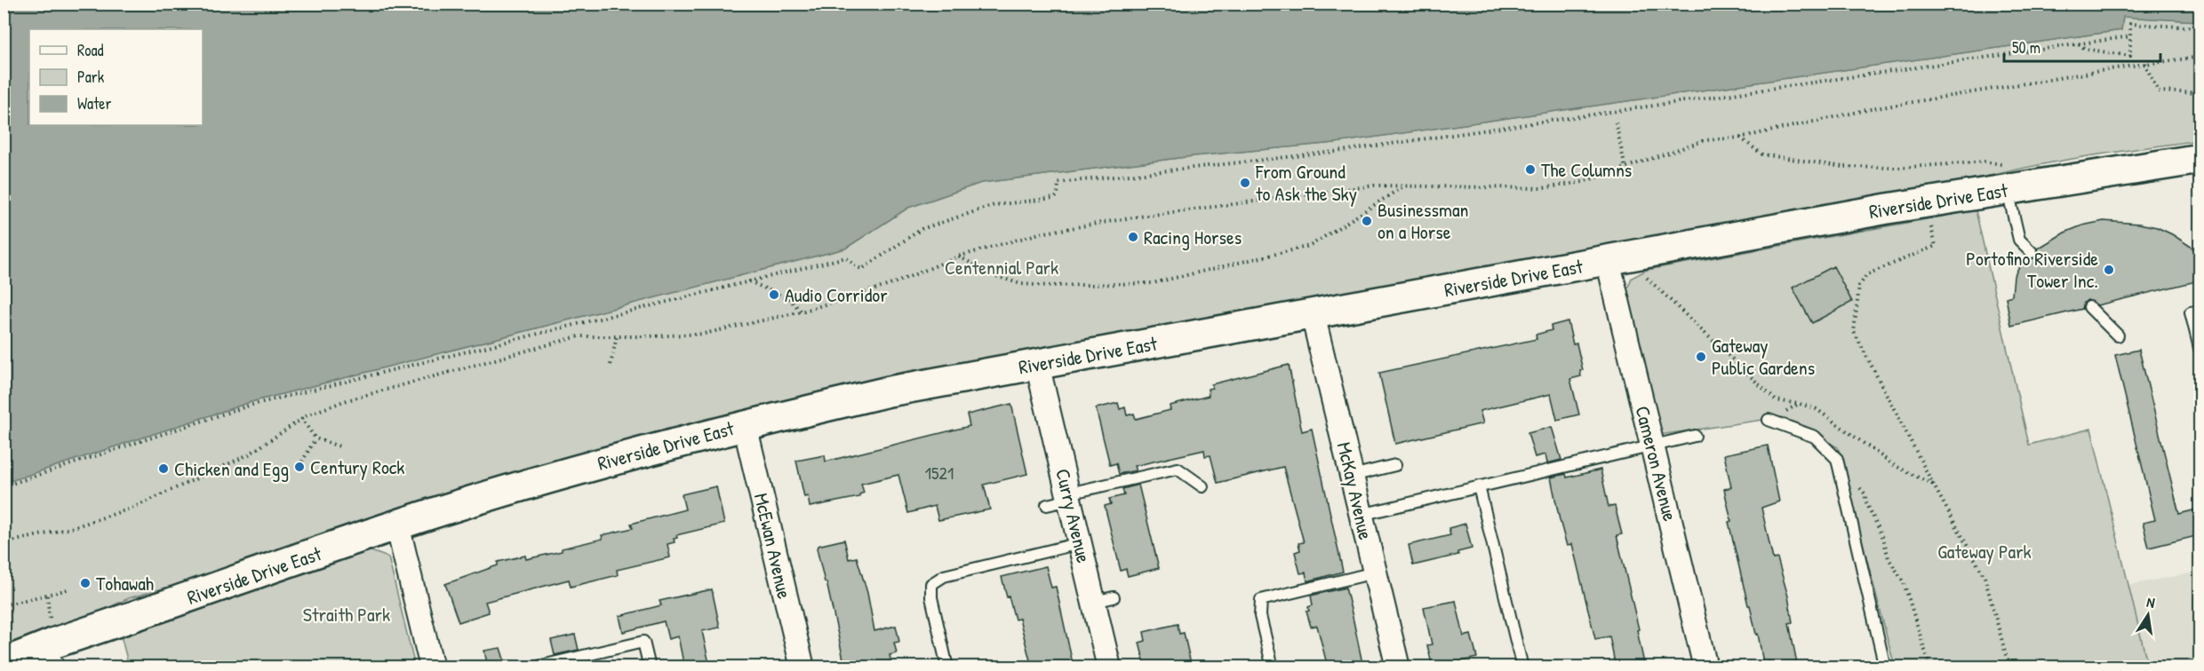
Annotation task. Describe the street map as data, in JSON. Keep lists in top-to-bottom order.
{
  "streets": {
    "main road": ["Riverside Drive East"],
    "street": [
      "Cameron Avenue",
      "McKay Avenue",
      "Curry Avenue",
      "McEwan Avenue"
    ]
  },
  "crossings": [
    ["Riverside Drive East", "Cameron Avenue"],
    ["Riverside Drive East", "McKay Avenue"],
    ["Riverside Drive East", "Curry Avenue"],
    ["Riverside Drive East", "McEwan Avenue"]
  ],
  "parks": ["Centennial Park", "Gateway Park", "Straith Park"],
  "places": [
    "The Columns",
    "From Ground to Ask the Sky",
    "Businessman on a Horse",
    "Racing Horses",
    "Portofino Riverside Tower Inc.",
    "Audio Corridor",
    "Gateway Public Gardens",
    "Century Rock",
    "Chicken and Egg",
    "Tohawah"
  ],
  "house_numbers": ["1521"],
  "legend": ["Road", "Park", "Water"],
  "scale_bar": "50 m",
  "north": "top"
}
